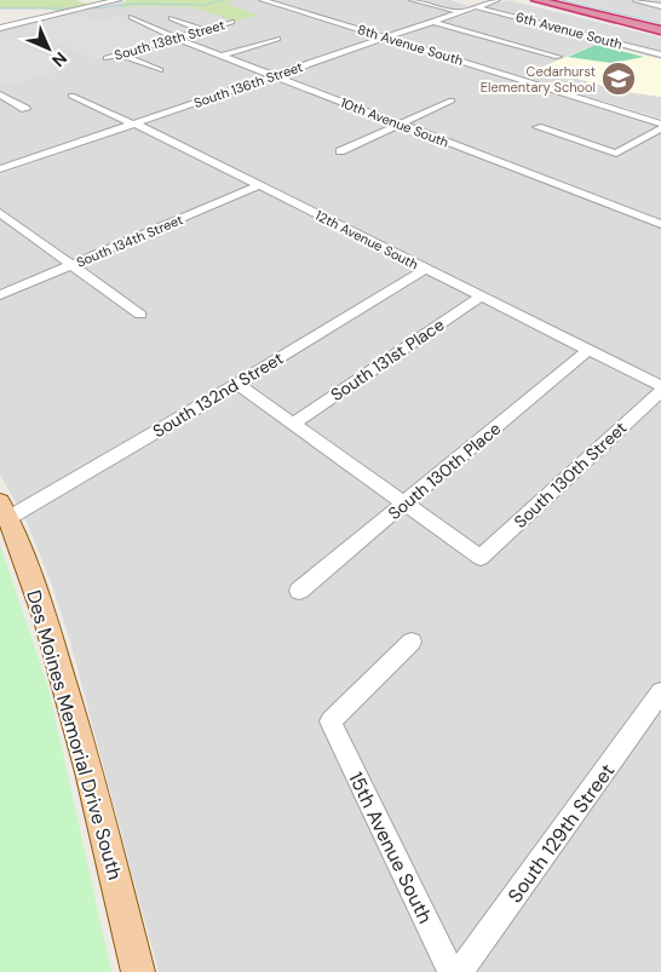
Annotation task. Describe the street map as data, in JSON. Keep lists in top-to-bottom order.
{
  "streets": {
    "main road": ["Des Moines Memorial Drive South"],
    "street": [
      "6th Avenue South",
      "South 138th Street",
      "8th Avenue South",
      "South 136th Street",
      "10th Avenue South",
      "12th Avenue South",
      "South 134th Street",
      "South 131st Place",
      "South 132nd Street",
      "South 130th Place",
      "South 130th Street",
      "South 129th Street",
      "15th Avenue South"
    ]
  },
  "crossings": [
    ["6th Avenue South", "South 136th Street"],
    ["South 138th Street", "10th Avenue South"],
    ["8th Avenue South", "South 136th Street"],
    ["South 136th Street", "10th Avenue South"],
    ["South 136th Street", "12th Avenue South"],
    ["12th Avenue South", "South 134th Street"],
    ["12th Avenue South", "South 131st Place"],
    ["12th Avenue South", "South 132nd Street"],
    ["12th Avenue South", "South 130th Place"],
    ["South 132nd Street", "Des Moines Memorial Drive South"],
    ["South 130th Place", "South 130th Street"]
  ],
  "places": {
    "school or university": ["Cedarhurst Elementary School"]
  },
  "north": "bottom right"
}
